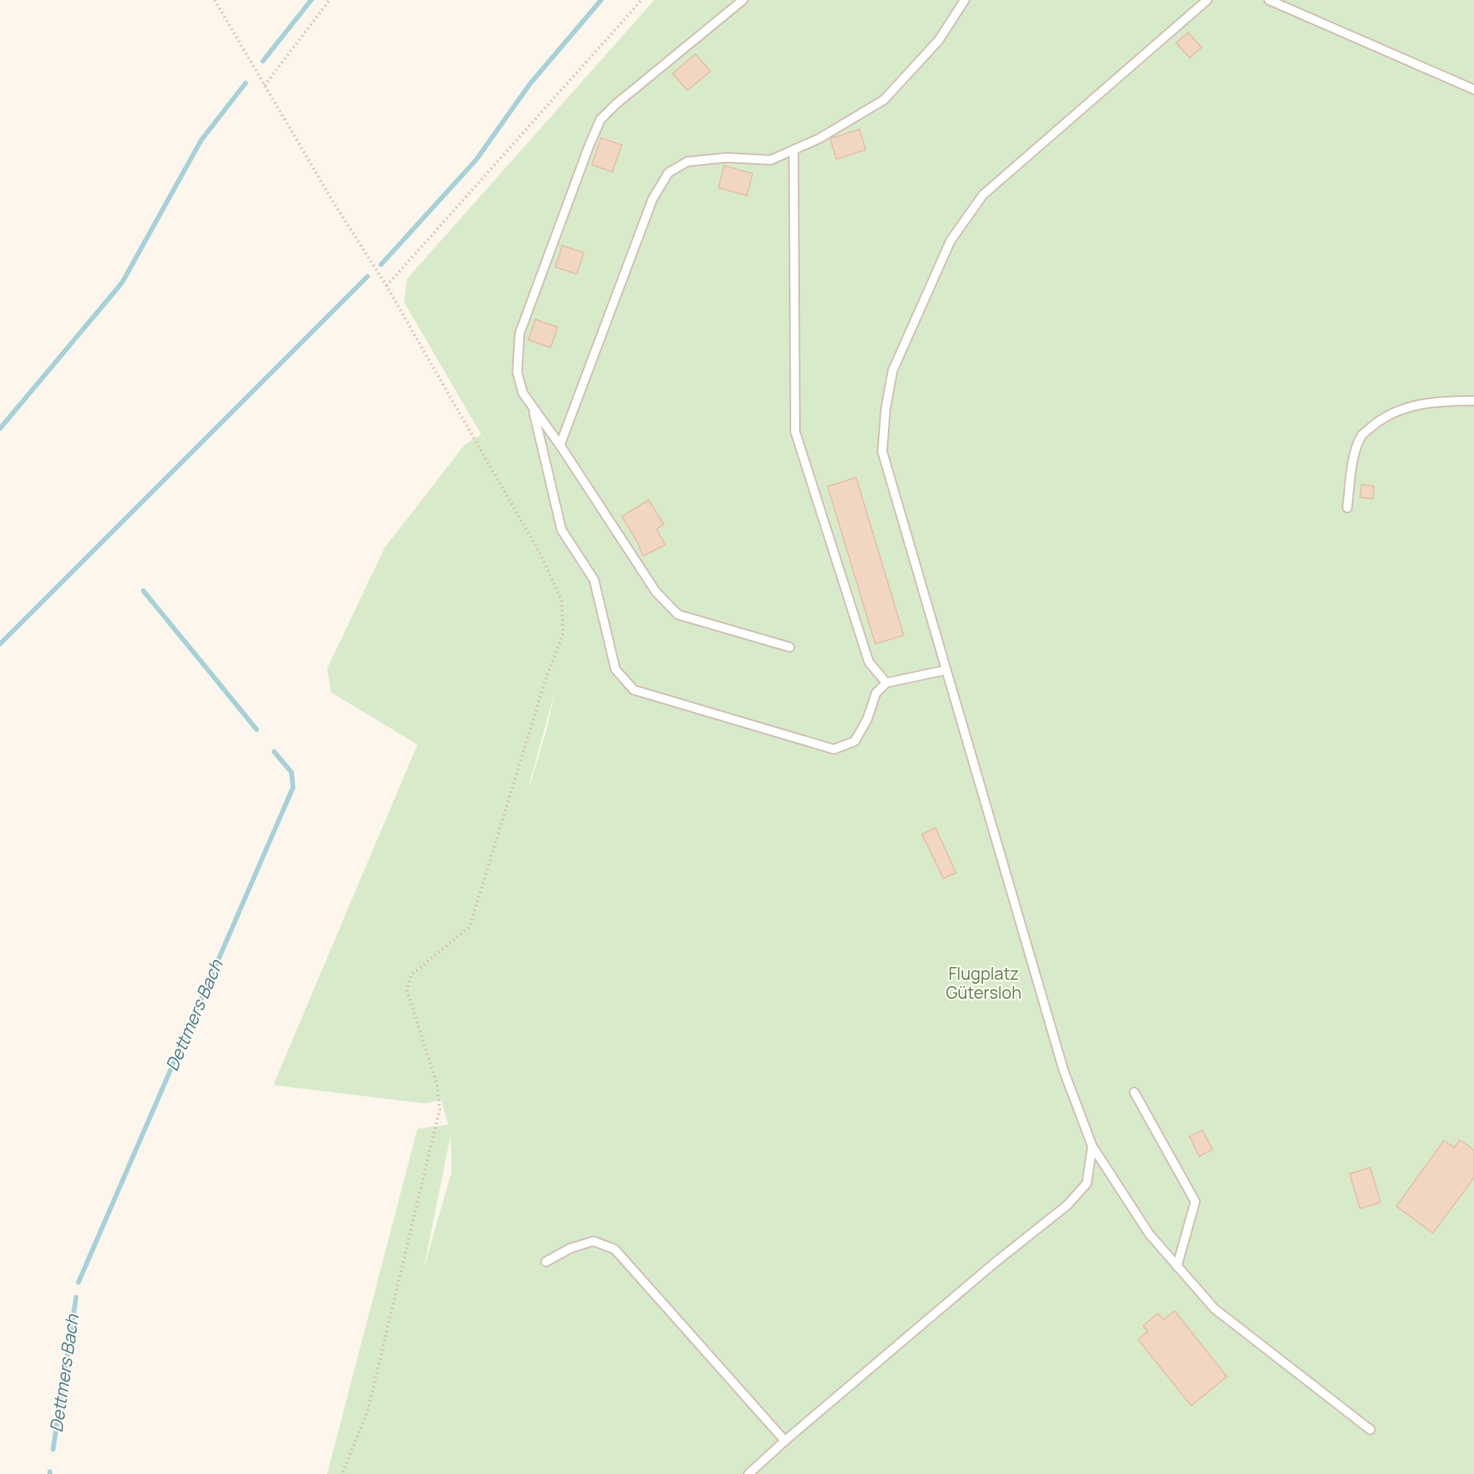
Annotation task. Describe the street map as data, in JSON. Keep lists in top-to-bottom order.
{
  "water": ["Dettmers Bach"],
  "parks": ["Flugplatz Gütersloh"]
}
